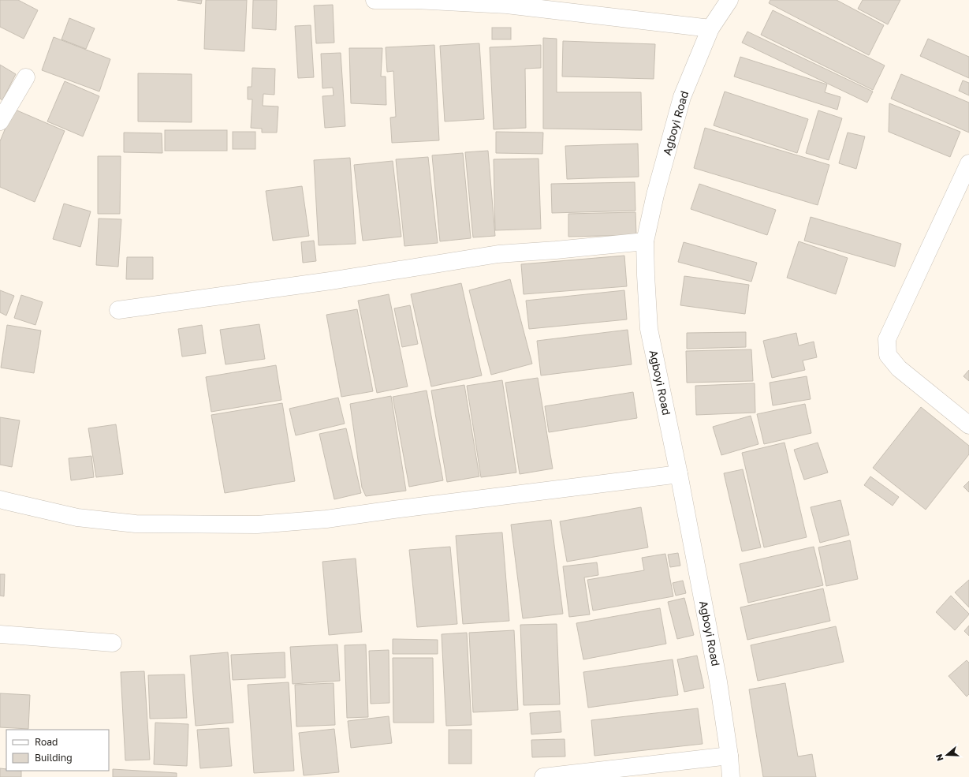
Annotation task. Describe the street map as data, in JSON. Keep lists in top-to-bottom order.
{
  "streets": {
    "street": ["Agboyi Road"]
  },
  "legend": ["Road", "Building"],
  "north": "left"
}
